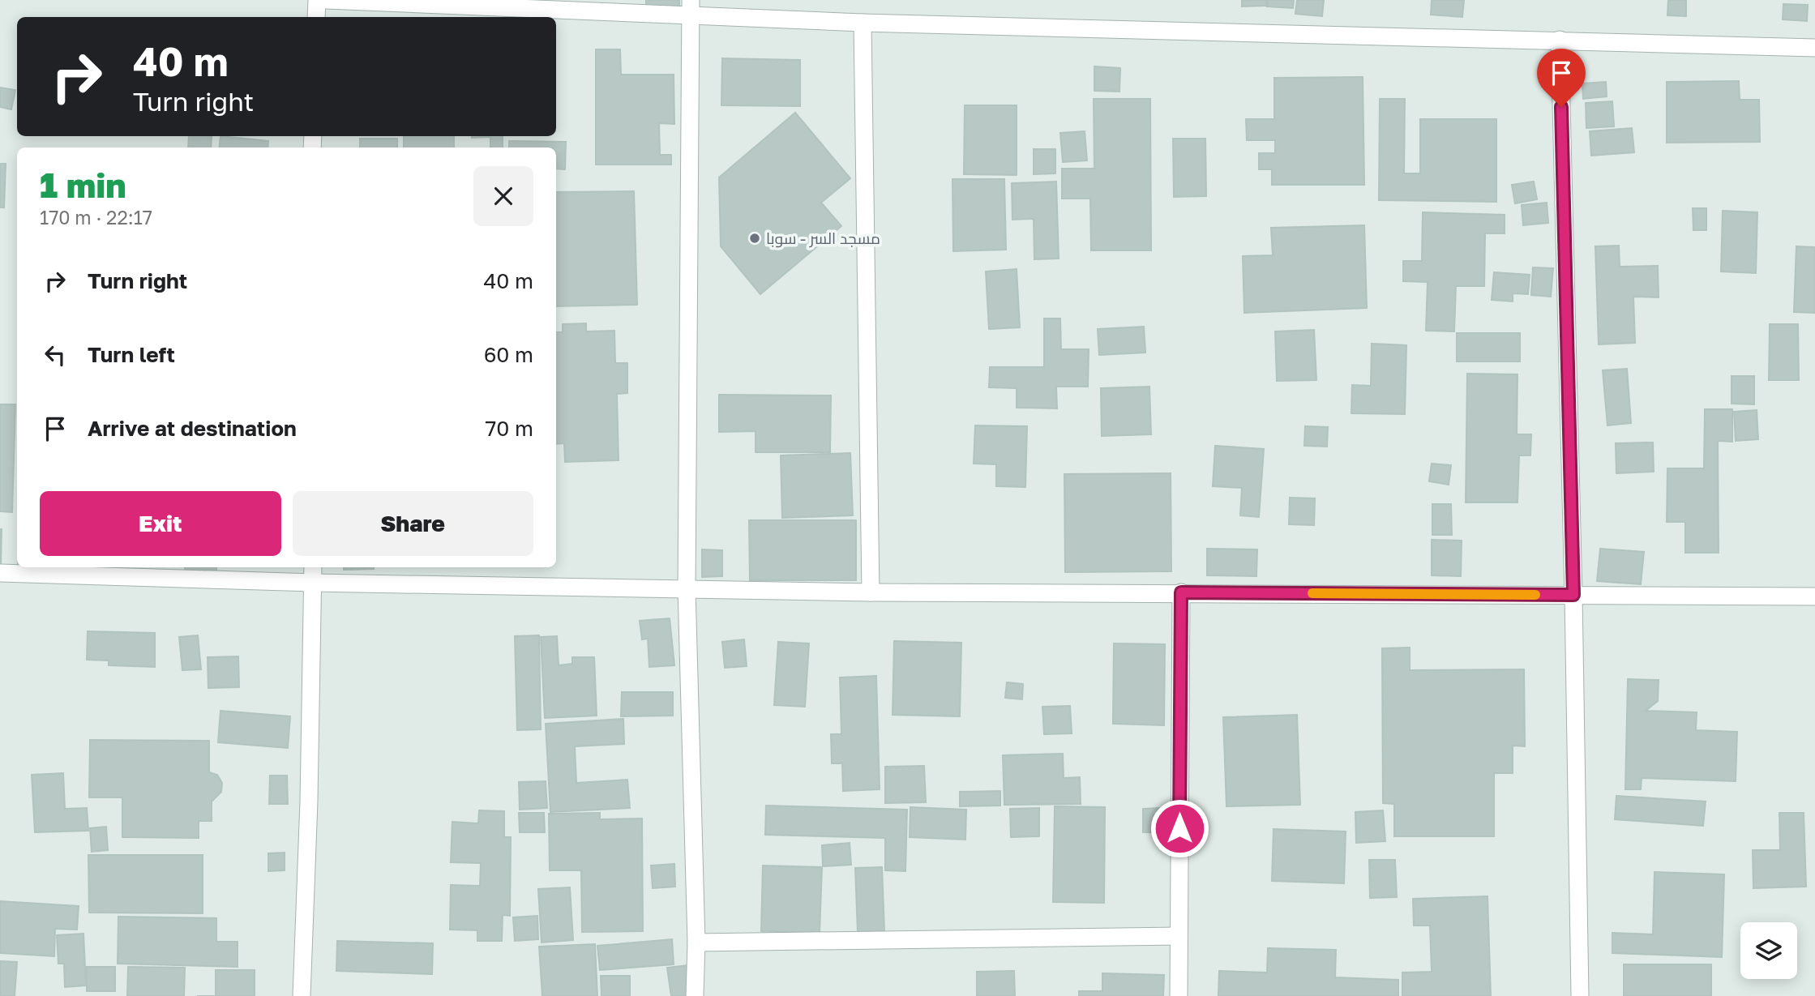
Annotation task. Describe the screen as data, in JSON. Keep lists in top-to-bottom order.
{
  "places": ["مسجد السر - سوبا"],
  "page": {
    "turn": ["40 m", "Turn right"],
    "heading": ["1 min", "170 m · 22:17"],
    "list": [
      {
        "name": "Turn right",
        "value": "40 m"
      },
      {
        "name": "Turn left",
        "value": "60 m"
      },
      {
        "name": "Arrive at destination",
        "value": "70 m"
      }
    ],
    "buttons": ["Exit", "Share"]
  }
}
